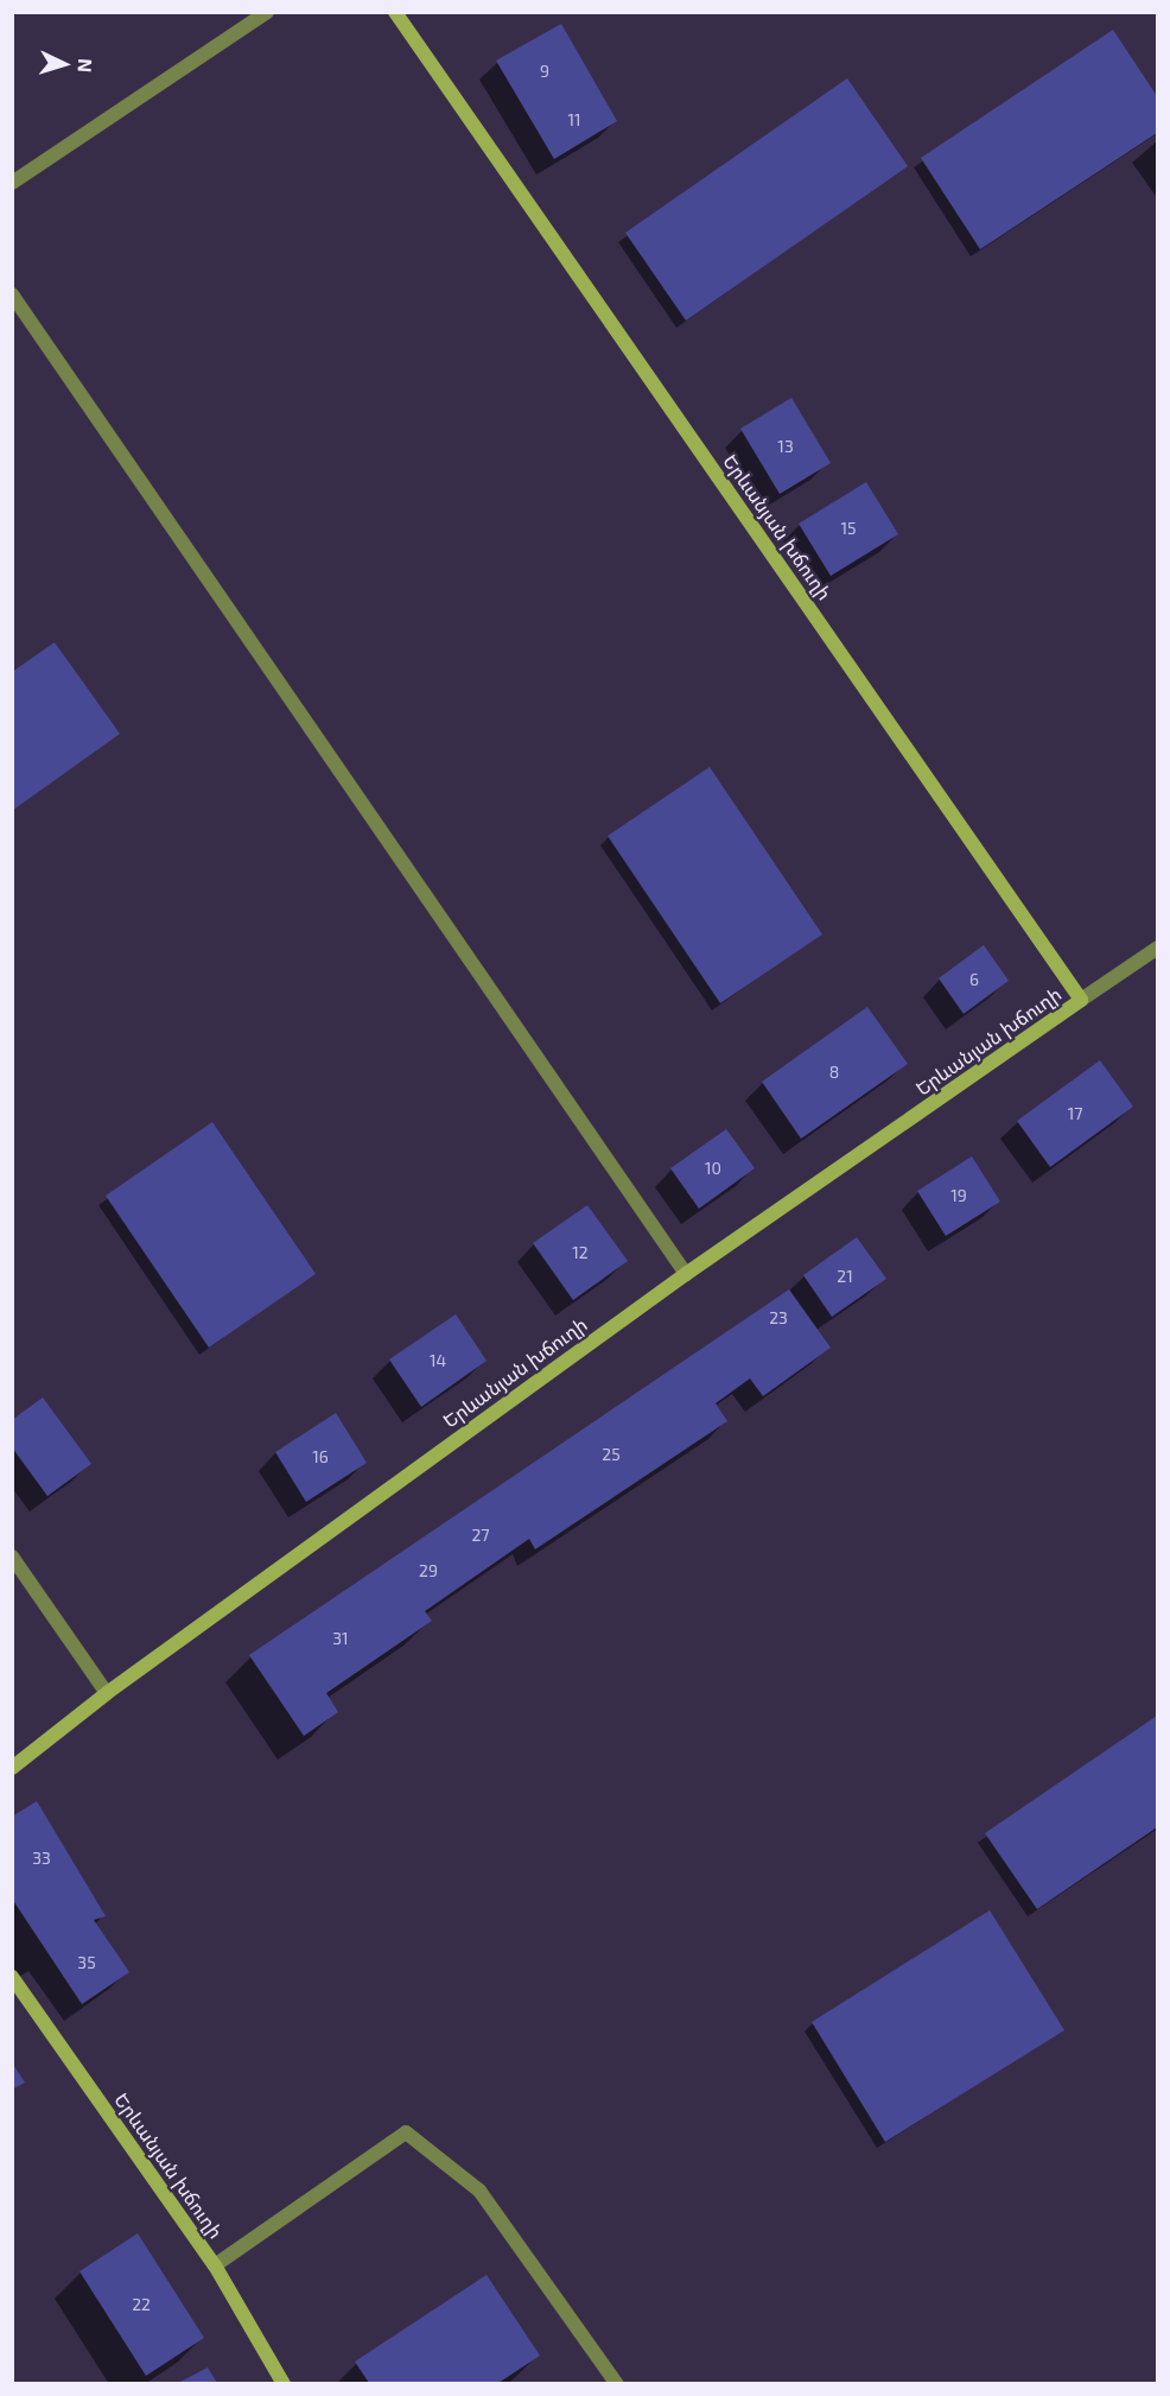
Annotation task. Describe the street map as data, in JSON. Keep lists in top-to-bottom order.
{
  "streets": {
    "main road": ["Երևանյան խճուղի"]
  },
  "house_numbers": [
    "9",
    "11",
    "13",
    "15",
    "6",
    "8",
    "17",
    "10",
    "19",
    "12",
    "21",
    "23",
    "14",
    "25",
    "16",
    "27",
    "29",
    "31",
    "33",
    "35",
    "22"
  ],
  "north": "right"
}
